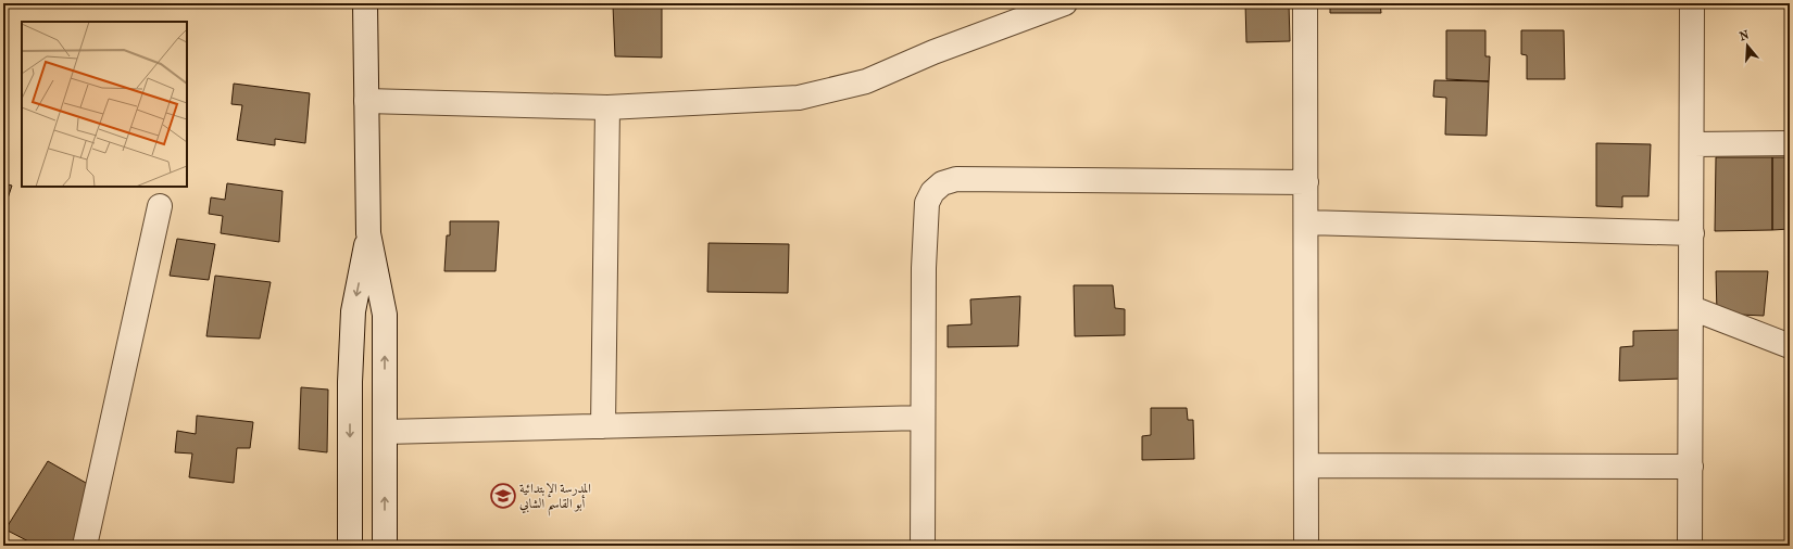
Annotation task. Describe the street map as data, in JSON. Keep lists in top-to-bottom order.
{
  "places": {
    "school or university": ["المدرسة الإبتدائية أبو القاسم الشابي"]
  },
  "north": "top"
}
